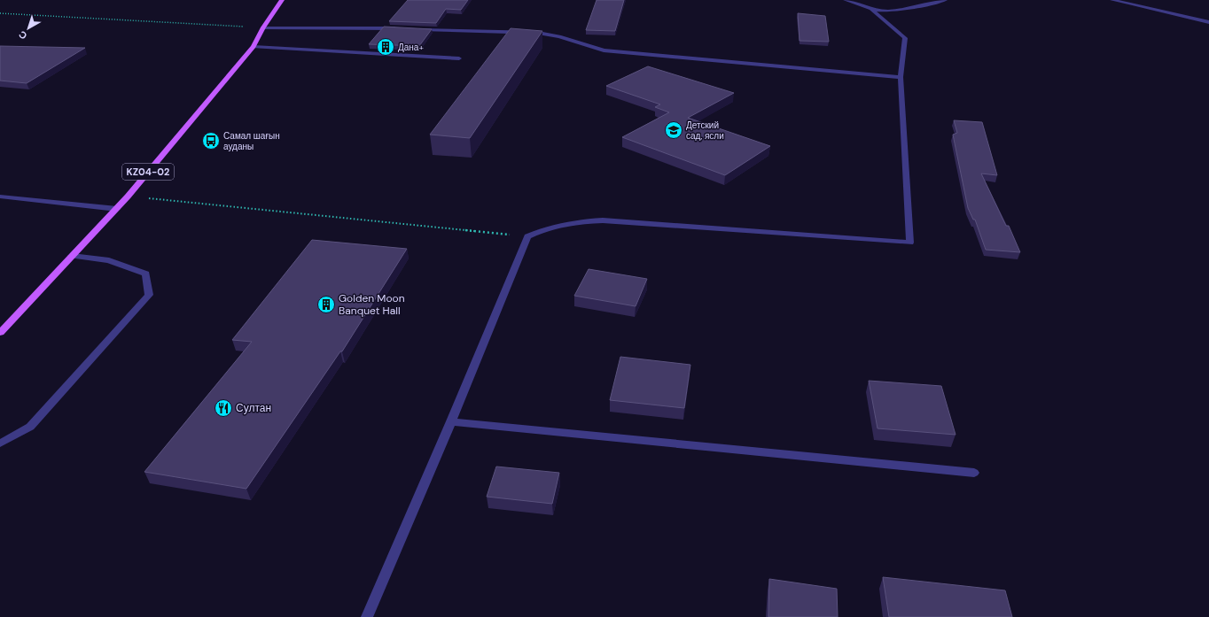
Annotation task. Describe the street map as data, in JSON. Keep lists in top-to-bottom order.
{
  "streets": {
    "main road": ["KZ04-02"]
  },
  "places": {
    "building": ["Дана+", "Golden Moon Banquet Hall"],
    "school or university": ["Детский сад, ясли"],
    "bus stop": ["Самал шағын ауданы"],
    "restaurant": ["Султан"]
  },
  "north": "bottom left"
}
